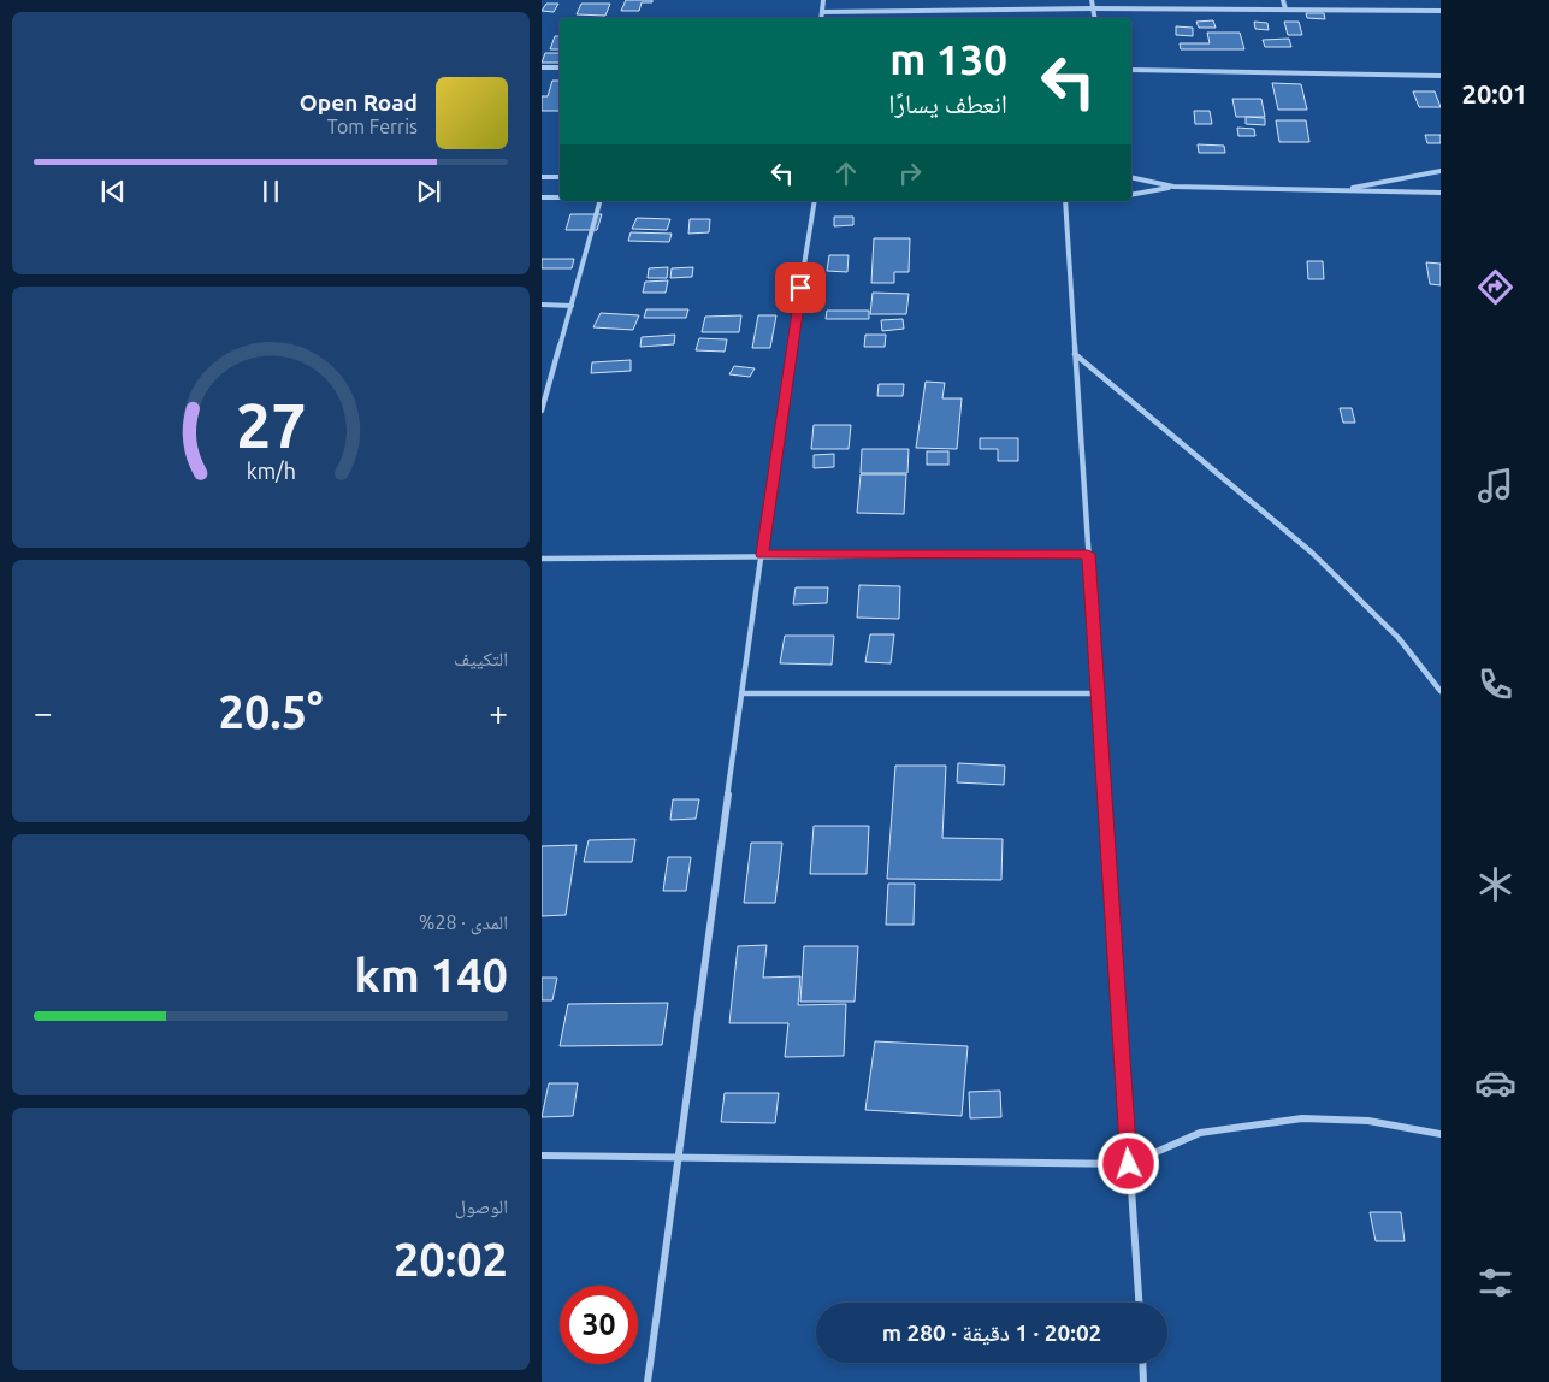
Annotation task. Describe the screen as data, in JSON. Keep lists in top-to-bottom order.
{
  "page": {
    "tabs": "20:01",
    "turn": ["130 m", "انعطف يسارًا"],
    "song": ["Open Road", "Tom Ferris"],
    "tile": [
      "التكييف",
      ["المدى · 28%", "140 km"],
      ["الوصول", "20:02"]
    ],
    "heat": ["−", "20.5°", "+"],
    "limit": "30",
    "trip": "20:02 · 1 دقيقة · 280 m",
    "gauge": ["27", "km/h"]
  }
}
